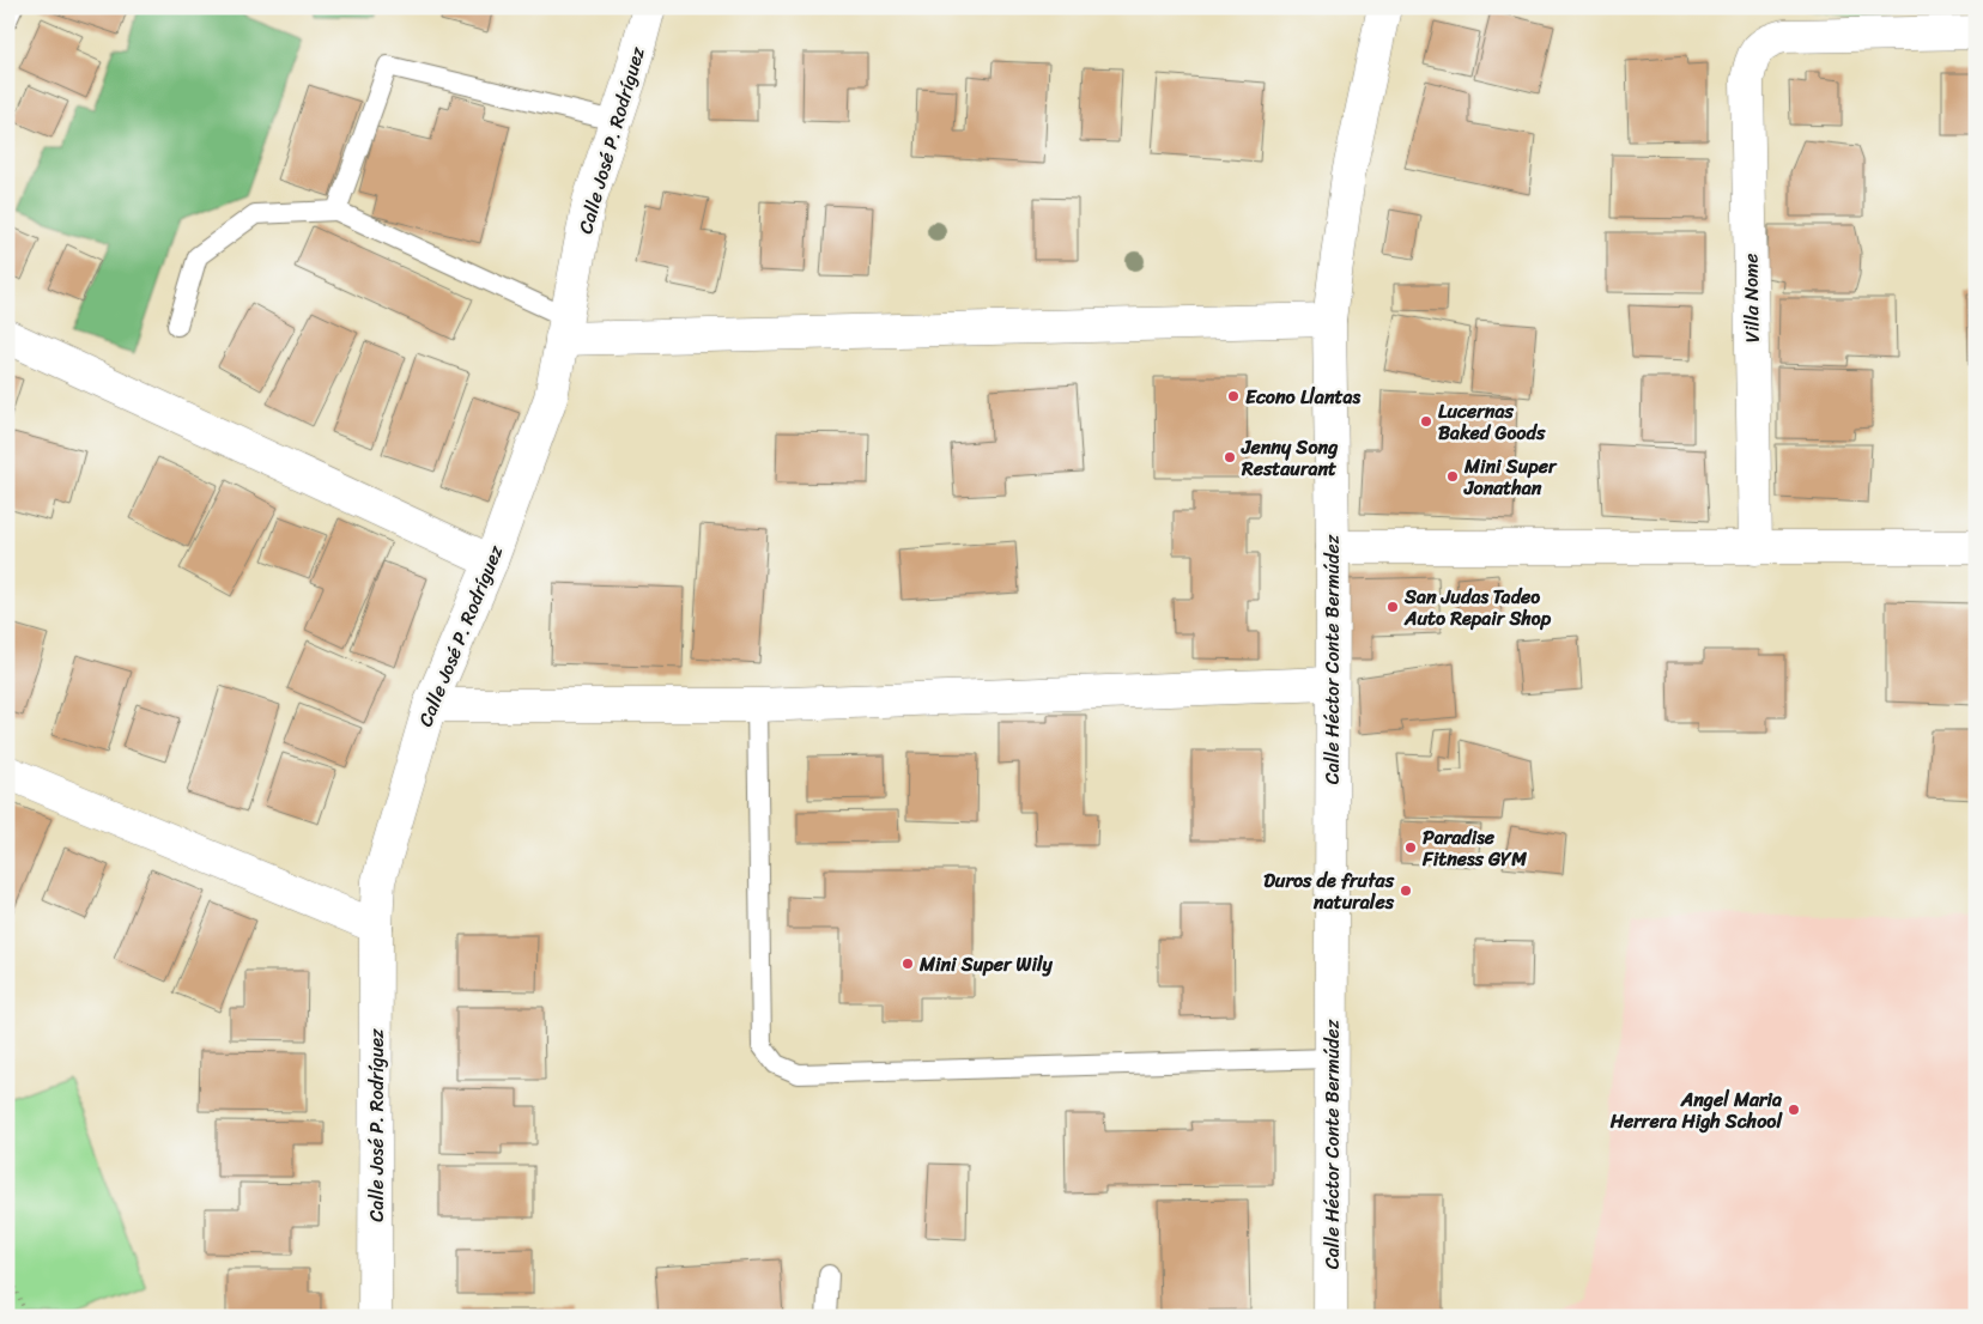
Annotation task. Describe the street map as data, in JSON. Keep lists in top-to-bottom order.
{
  "streets": {
    "street": ["Calle José P. Rodríguez", "Villa Nome", "Calle Héctor Conte Bermúdez"]
  },
  "places": [
    "Econo Llantas",
    "Lucernas Baked Goods",
    "Jenny Song Restaurant",
    "Mini Super Jonathan",
    "San Judas Tadeo Auto Repair Shop",
    "Paradise Fitness GYM",
    "Duros de frutas naturales",
    "Mini Super Wily",
    "Angel Maria Herrera High School"
  ]
}
